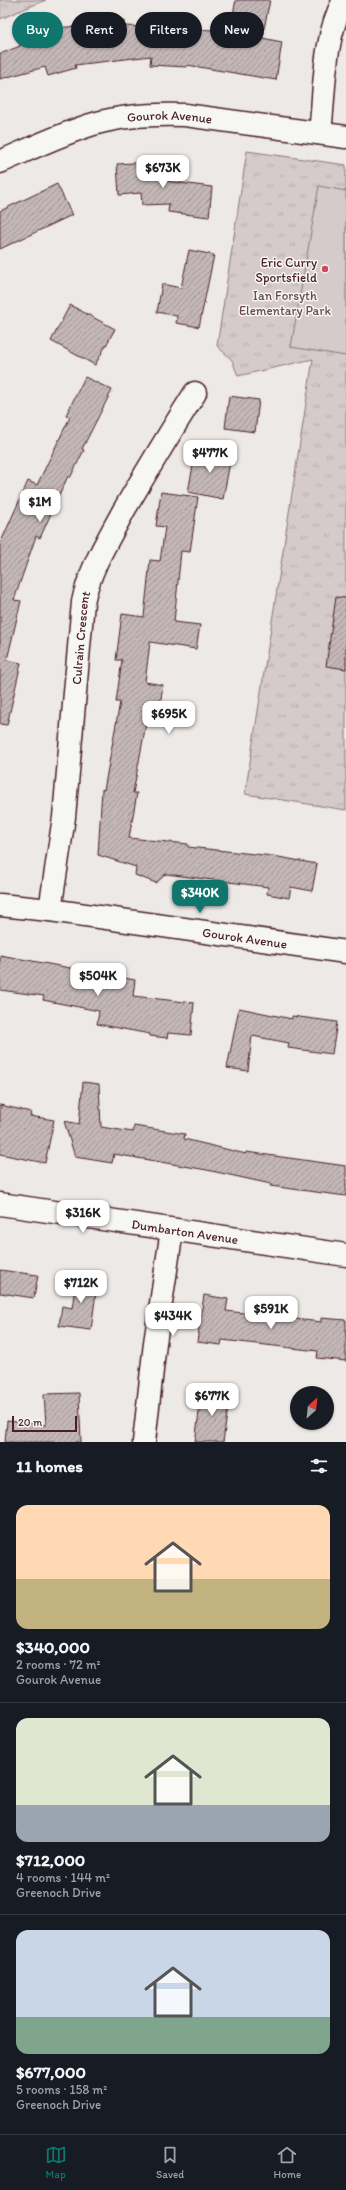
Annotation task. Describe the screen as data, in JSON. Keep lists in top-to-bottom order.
{
  "streets": {
    "street": ["Gourok Avenue", "Culrain Crescent", "Dumbarton Avenue"]
  },
  "crossings": [
    ["Gourok Avenue", "Culrain Crescent"]
  ],
  "parks": ["Ian Forsyth Elementary Park"],
  "places": ["Eric Curry Sportsfield"],
  "scale_bar": "20 m",
  "north": "top right",
  "page": {
    "chip": [
      "Buy",
      "Rent",
      "Filters",
      "New"
    ],
    "price": [
      "$673K",
      "$477K",
      "$1M",
      "$695K",
      "$340K",
      "$504K",
      "$316K",
      "$712K",
      "$591K",
      "$434K",
      "$677K"
    ],
    "scale": "20 m",
    "heading": "11 homes",
    "list": [
      {
        "name": "$340,000",
        "note": "2 rooms · 72 m² · Gourok Avenue"
      },
      {
        "name": "$712,000",
        "note": "4 rooms · 144 m² · Greenoch Drive"
      },
      {
        "name": "$677,000",
        "note": "5 rooms · 158 m² · Greenoch Drive"
      }
    ],
    "tabs": ["Map", "Saved", "Home"]
  }
}
